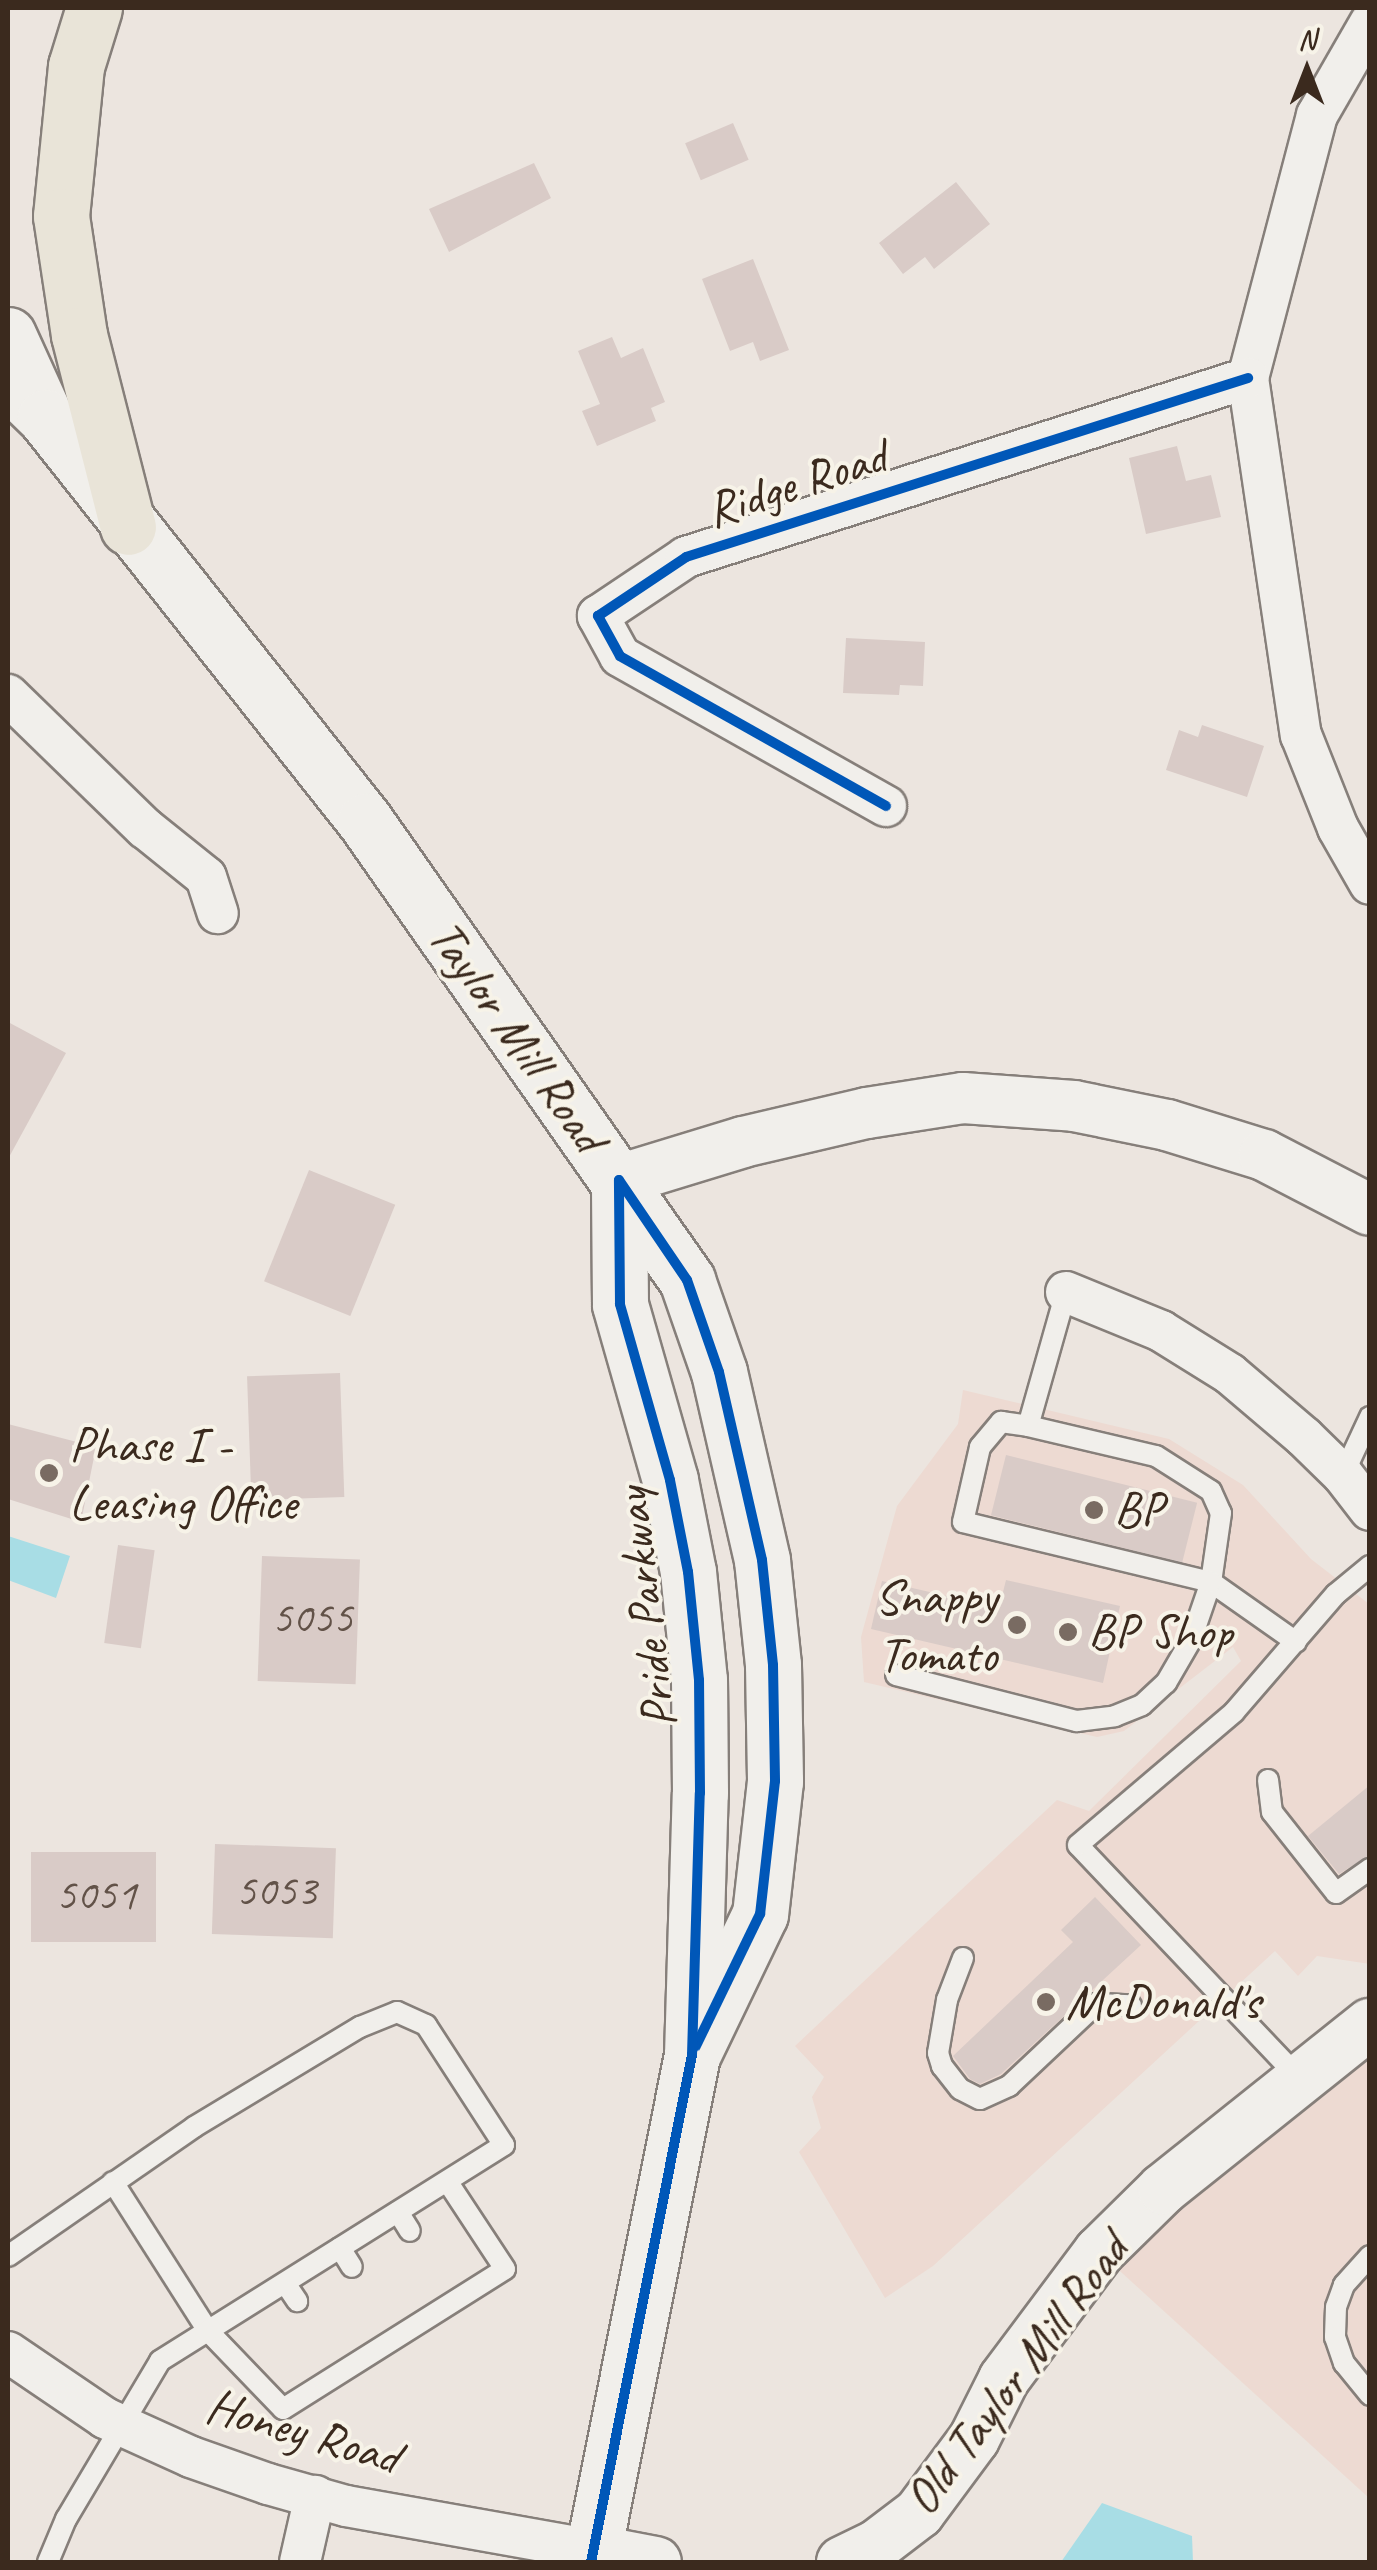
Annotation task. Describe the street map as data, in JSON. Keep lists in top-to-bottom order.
{
  "streets": {
    "main road": ["Taylor Mill Road", "Pride Parkway"],
    "street": ["Ridge Road", "Old Taylor Mill Road", "Honey Road"]
  },
  "crossings": [
    ["Taylor Mill Road", "Pride Parkway"],
    ["Pride Parkway", "Honey Road"]
  ],
  "places": [
    "Phase I - Leasing Office",
    "BP",
    "Snappy Tomato",
    "BP Shop",
    "McDonald's"
  ],
  "house_numbers": ["5055", "5053", "5051"],
  "north": "top"
}
